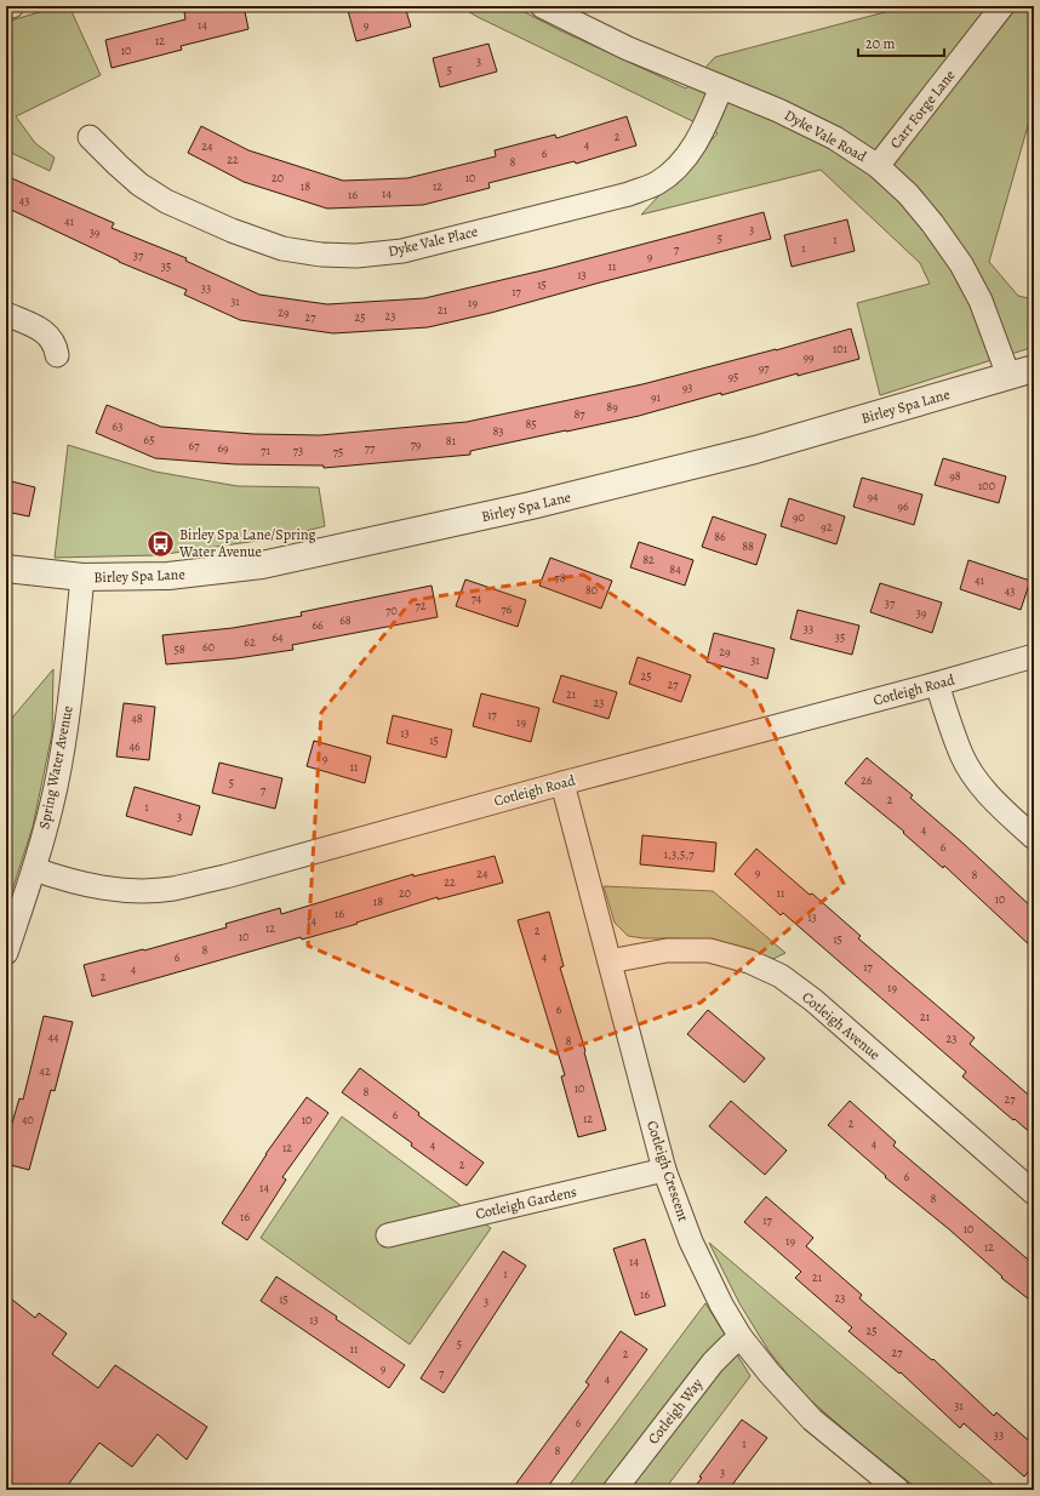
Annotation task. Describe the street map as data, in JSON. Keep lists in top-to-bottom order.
{
  "streets": {
    "street": [
      "Carr Forge Lane",
      "Dyke Vale Road",
      "Dyke Vale Place",
      "Birley Spa Lane",
      "Cotleigh Road",
      "Spring Water Avenue",
      "Cotleigh Avenue",
      "Cotleigh Crescent",
      "Cotleigh Gardens",
      "Cotleigh Way"
    ]
  },
  "crossings": [
    ["Carr Forge Lane", "Dyke Vale Road"],
    ["Dyke Vale Road", "Dyke Vale Place"],
    ["Dyke Vale Road", "Birley Spa Lane"],
    ["Birley Spa Lane", "Spring Water Avenue"],
    ["Cotleigh Road", "Spring Water Avenue"],
    ["Cotleigh Road", "Cotleigh Crescent"],
    ["Cotleigh Avenue", "Cotleigh Crescent"],
    ["Cotleigh Crescent", "Cotleigh Gardens"],
    ["Cotleigh Crescent", "Cotleigh Way"]
  ],
  "places": {
    "bus stop": ["Birley Spa Lane/Spring Water Avenue"]
  },
  "house_numbers": [
    "14",
    "9",
    "12",
    "10",
    "3",
    "5",
    "2",
    "4",
    "24",
    "6",
    "22",
    "8",
    "20",
    "10",
    "18",
    "12",
    "14",
    "16",
    "43",
    "41",
    "3",
    "39",
    "5",
    "1",
    "1",
    "7",
    "37",
    "9",
    "35",
    "11",
    "13",
    "15",
    "33",
    "17",
    "31",
    "19",
    "21",
    "29",
    "23",
    "27",
    "25",
    "101",
    "99",
    "97",
    "95",
    "93",
    "91",
    "89",
    "87",
    "85",
    "63",
    "83",
    "65",
    "81",
    "79",
    "67",
    "69",
    "77",
    "71",
    "73",
    "75",
    "98",
    "100",
    "94",
    "96",
    "90",
    "92",
    "86",
    "88",
    "82",
    "84",
    "78",
    "41",
    "80",
    "43",
    "74",
    "37",
    "72",
    "76",
    "70",
    "39",
    "68",
    "66",
    "33",
    "64",
    "35",
    "62",
    "60",
    "58",
    "29",
    "31",
    "25",
    "27",
    "21",
    "23",
    "17",
    "48",
    "19",
    "13",
    "15",
    "46",
    "9",
    "11",
    "26",
    "5",
    "7",
    "2",
    "1",
    "3",
    "4",
    "6",
    "1,3,5,7",
    "9",
    "24",
    "8",
    "22",
    "20",
    "11",
    "10",
    "18",
    "16",
    "13",
    "14",
    "12",
    "2",
    "10",
    "15",
    "8",
    "6",
    "4",
    "17",
    "4",
    "2",
    "19",
    "6",
    "21",
    "44",
    "23",
    "8",
    "42",
    "10",
    "8",
    "27",
    "6",
    "12",
    "40",
    "10",
    "2",
    "4",
    "4",
    "12",
    "2",
    "6",
    "14",
    "8",
    "16",
    "17",
    "10",
    "19",
    "12",
    "14",
    "1",
    "21",
    "16",
    "23",
    "15",
    "3",
    "13",
    "25",
    "5",
    "11",
    "27",
    "2",
    "9",
    "7",
    "4",
    "31",
    "6",
    "33",
    "1",
    "8",
    "3"
  ],
  "scale_bar": "20 m"
}
